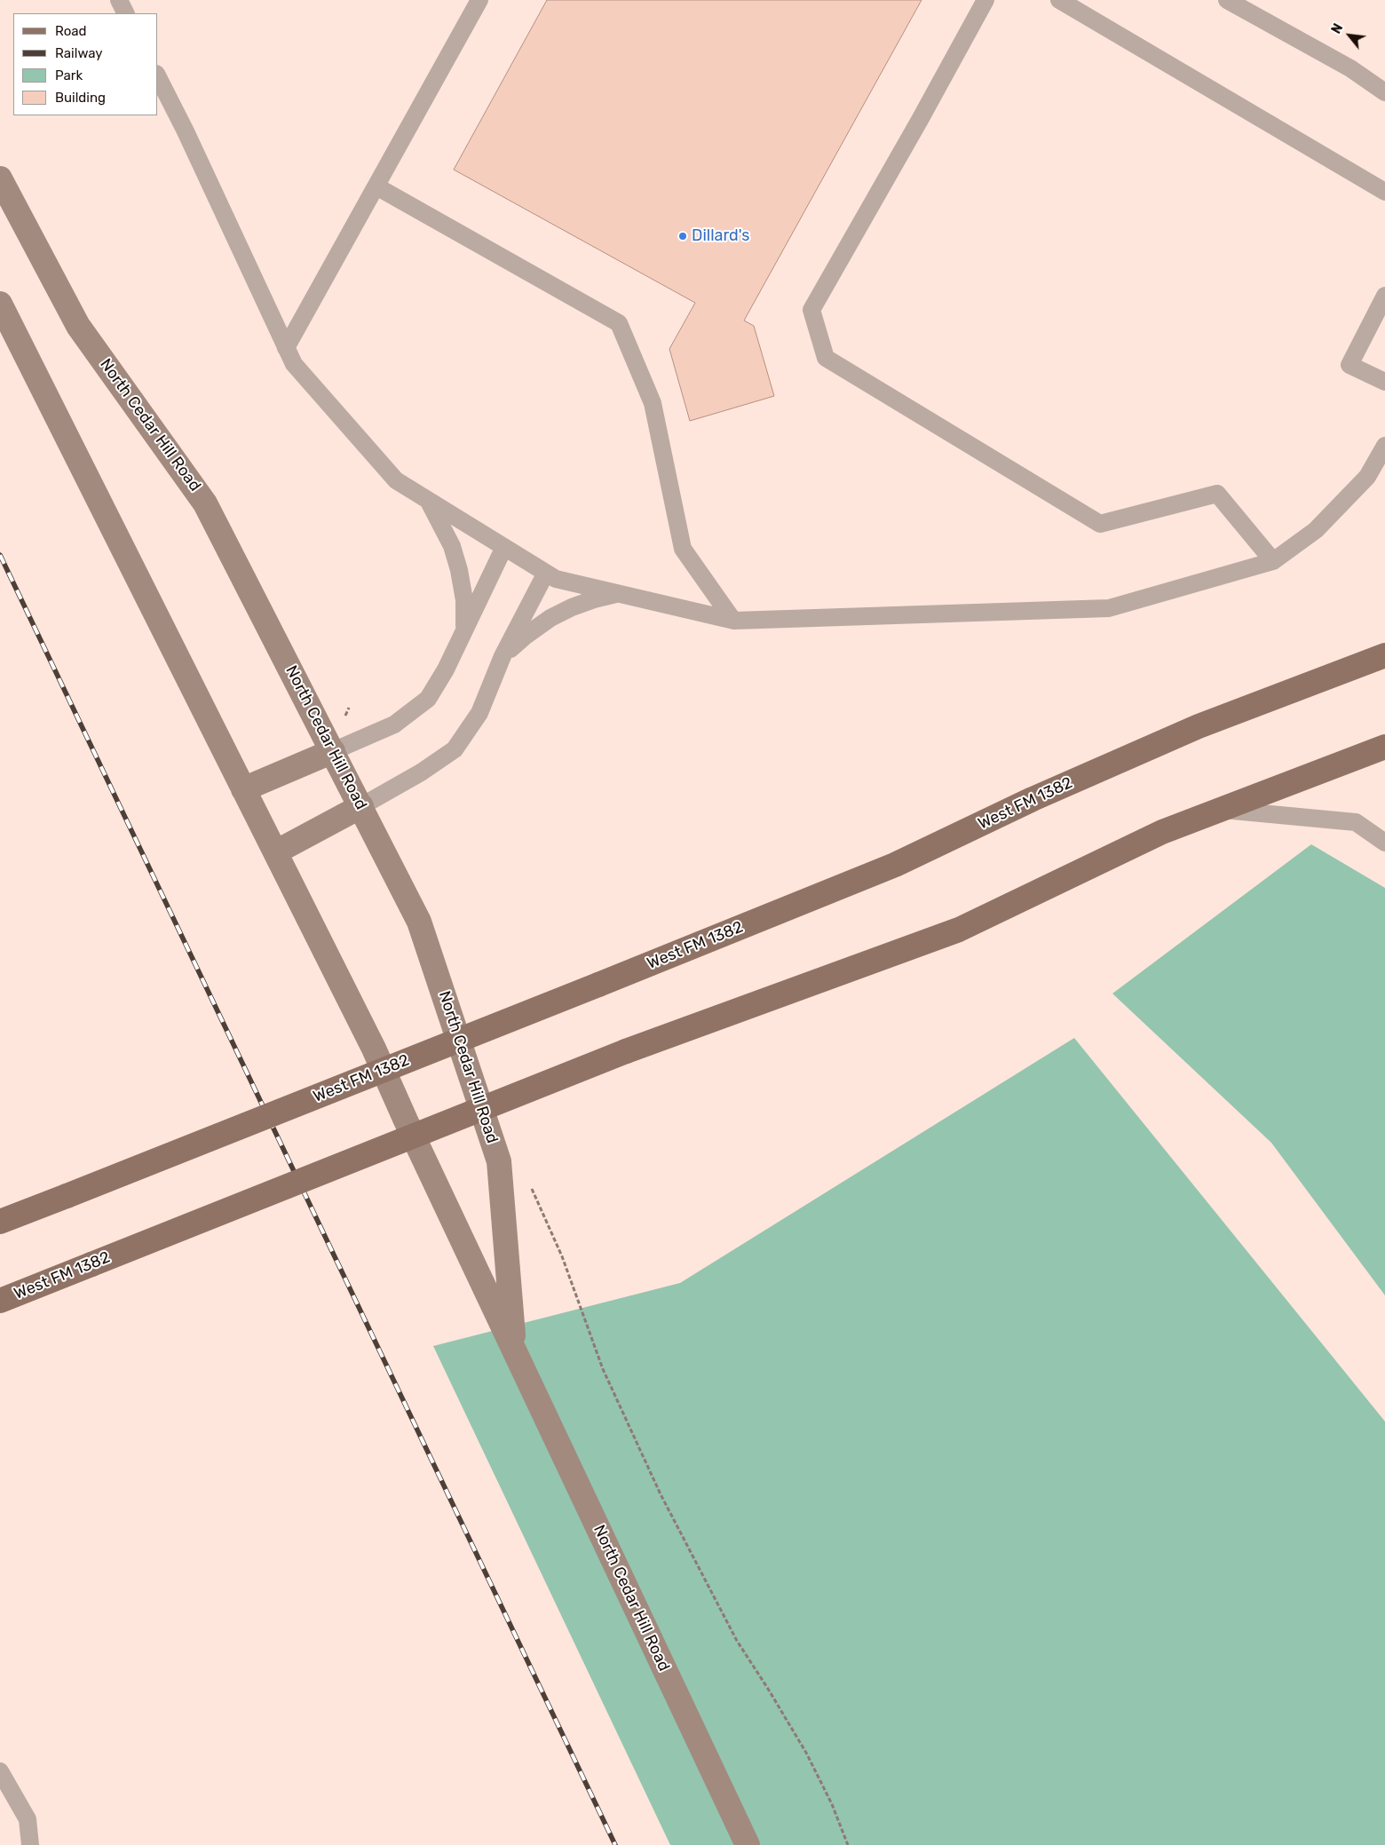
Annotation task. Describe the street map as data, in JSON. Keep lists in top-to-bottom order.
{
  "streets": {
    "main road": ["West FM 1382"],
    "street": ["North Cedar Hill Road"]
  },
  "places": ["Dillard's"],
  "legend": [
    "Road",
    "Railway",
    "Park",
    "Building"
  ],
  "north": "top left"
}
